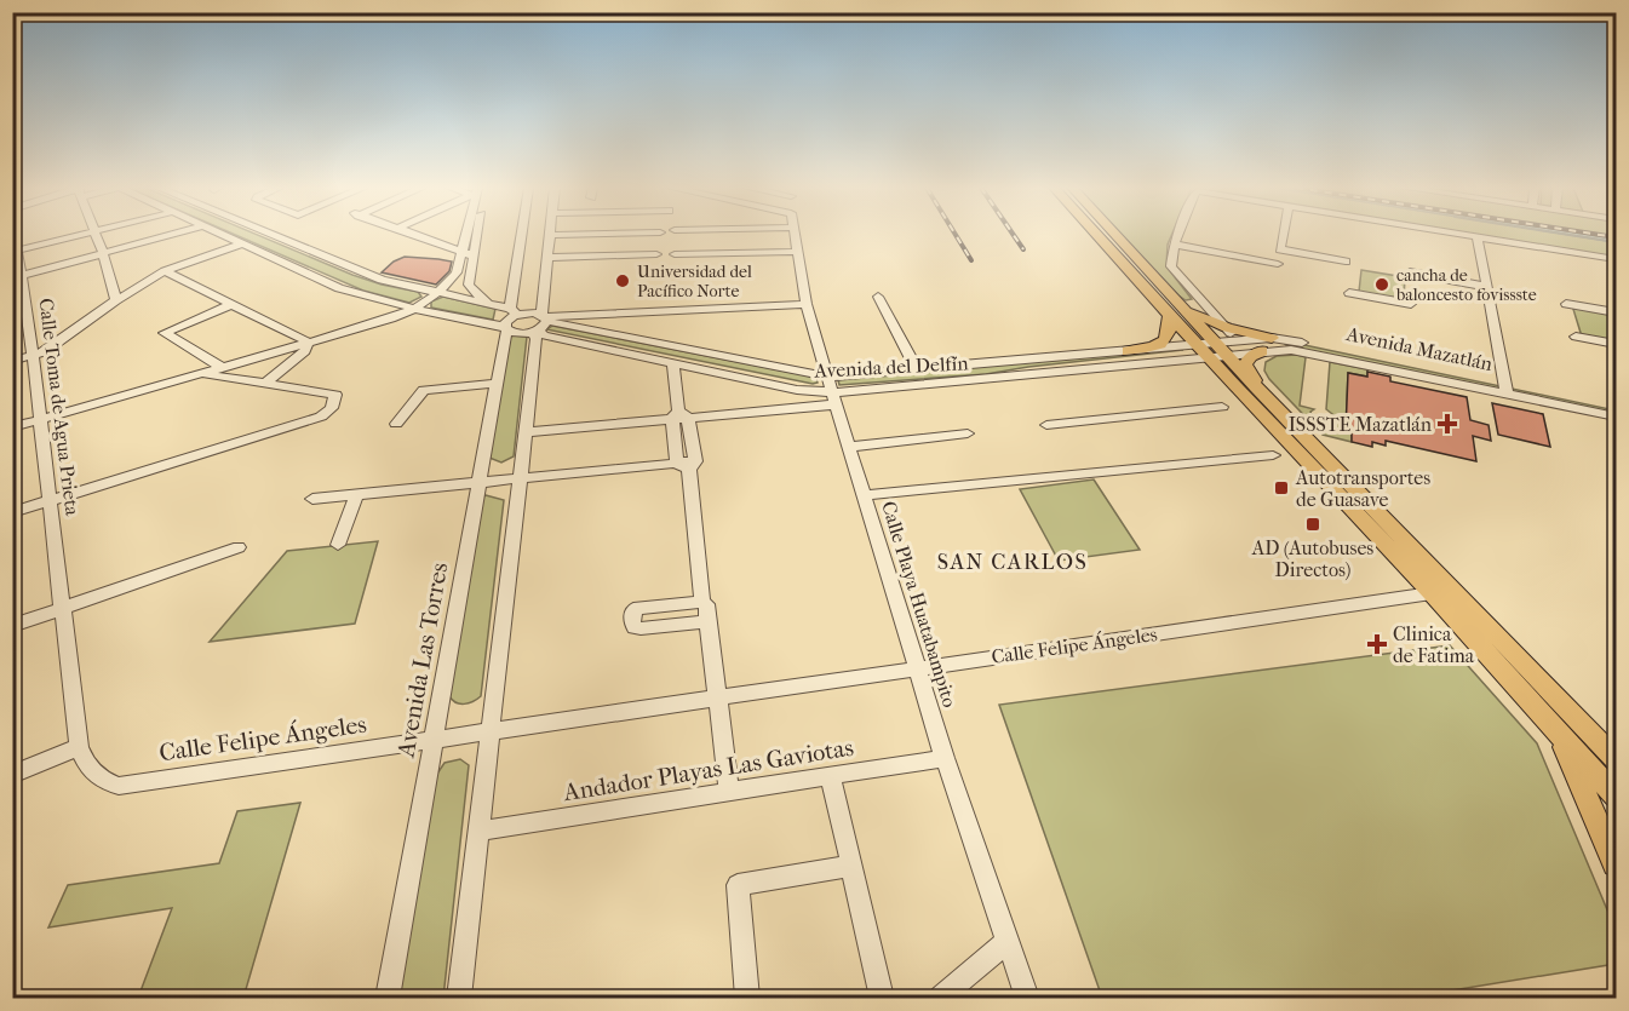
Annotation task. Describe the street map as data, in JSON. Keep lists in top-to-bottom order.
{
  "streets": {
    "street": [
      "Avenida Mazatlán",
      "Avenida del Delfín",
      "Calle Toma de Agua Prieta",
      "Calle Playa Huatabampito",
      "Calle Felipe Ángeles",
      "Avenida Las Torres",
      "Andador Playas Las Gaviotas"
    ]
  },
  "crossings": [
    ["Avenida Mazatlán", "Avenida del Delfín"],
    ["Avenida del Delfín", "Calle Playa Huatabampito"],
    ["Calle Toma de Agua Prieta", "Calle Felipe Ángeles"],
    ["Calle Playa Huatabampito", "Calle Felipe Ángeles"],
    ["Calle Playa Huatabampito", "Andador Playas Las Gaviotas"],
    ["Calle Felipe Ángeles", "Avenida Las Torres"]
  ],
  "districts": ["SAN CARLOS"],
  "places": {
    "other": ["Universidad del Pacífico Norte", "cancha de baloncesto fovissste"],
    "health": ["ISSSTE Mazatlán", "Clinica de Fatima"],
    "transit": ["Autotransportes de Guasave", "AD (Autobuses Directos)"]
  }
}
